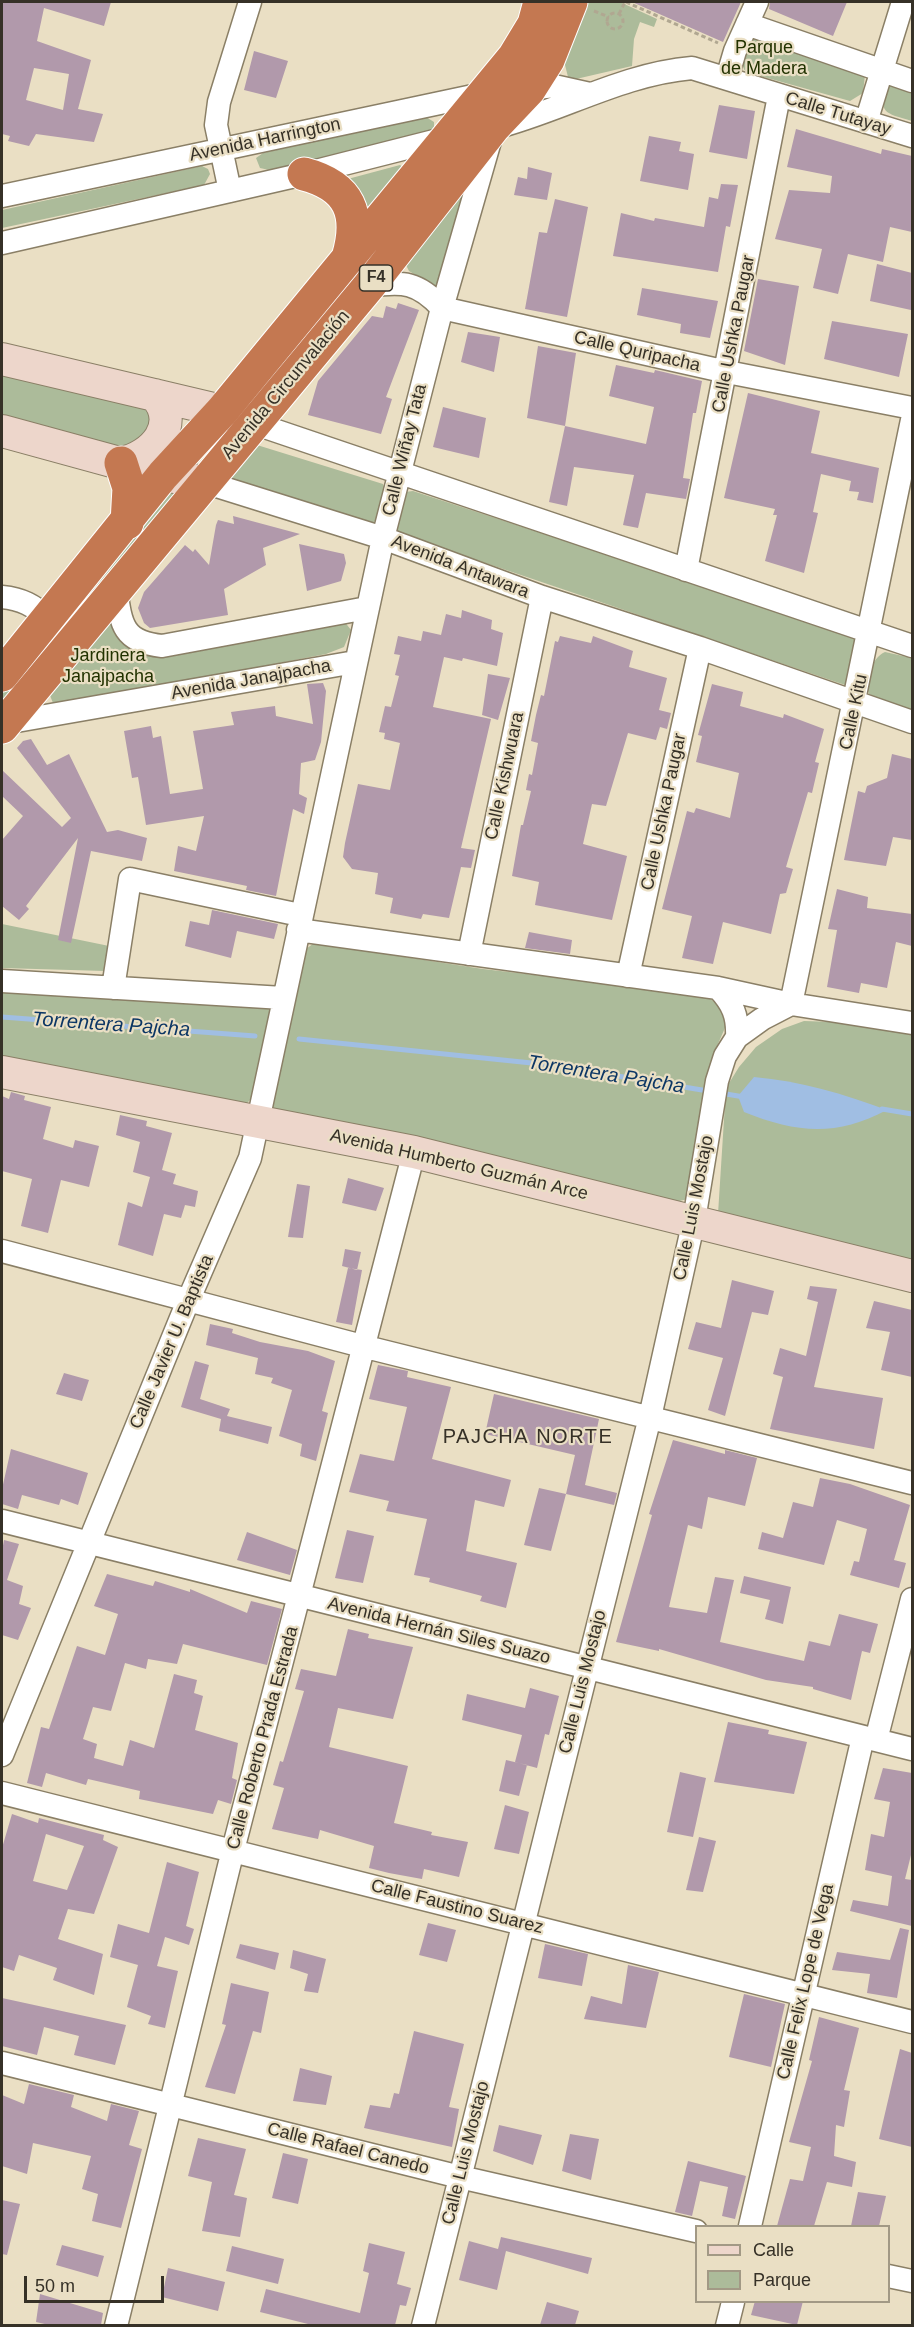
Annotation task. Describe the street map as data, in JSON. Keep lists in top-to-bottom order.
{
  "streets": {
    "highway": ["F4", "Avenida Circunvalación"],
    "main road": ["Avenida Antawara", "Avenida Humberto Guzmán Arce"],
    "street": [
      "Calle Tutayay",
      "Avenida Harrington",
      "Calle Ushka Paugar",
      "Calle Quripacha",
      "Calle Wiñay Tata",
      "Avenida Janajpacha",
      "Calle Kitu",
      "Calle Kishwuara",
      "Calle Luis Mostajo",
      "Calle Javier U. Baptista",
      "Avenida Hernán Siles Suazo",
      "Calle Roberto Prada Estrada",
      "Calle Faustino Suarez",
      "Calle Felix Lope de Vega",
      "Calle Rafael Canedo"
    ]
  },
  "crossings": [
    ["Calle Tutayay", "Calle Ushka Paugar"],
    ["Calle Tutayay", "Avenida Circunvalación"],
    ["Calle Tutayay", "Calle Wiñay Tata"],
    ["Avenida Harrington", "Avenida Circunvalación"],
    ["Calle Ushka Paugar", "Calle Quripacha"],
    ["Calle Ushka Paugar", "Avenida Antawara"],
    ["Calle Quripacha", "Avenida Circunvalación"],
    ["Calle Quripacha", "Calle Wiñay Tata"],
    ["Avenida Circunvalación", "Calle Wiñay Tata"],
    ["Avenida Circunvalación", "Avenida Antawara"],
    ["Avenida Circunvalación", "Avenida Janajpacha"],
    ["Calle Wiñay Tata", "Avenida Antawara"],
    ["Calle Wiñay Tata", "Avenida Janajpacha"],
    ["Calle Wiñay Tata", "Calle Javier U. Baptista"],
    ["Avenida Antawara", "Calle Kitu"],
    ["Avenida Antawara", "Calle Kishwuara"],
    ["Calle Kitu", "Calle Luis Mostajo"],
    ["Avenida Humberto Guzmán Arce", "Calle Luis Mostajo"],
    ["Avenida Humberto Guzmán Arce", "Calle Javier U. Baptista"],
    ["Avenida Humberto Guzmán Arce", "Calle Roberto Prada Estrada"],
    ["Calle Luis Mostajo", "Avenida Hernán Siles Suazo"],
    ["Calle Luis Mostajo", "Calle Faustino Suarez"],
    ["Calle Luis Mostajo", "Calle Rafael Canedo"],
    ["Calle Javier U. Baptista", "Avenida Hernán Siles Suazo"],
    ["Avenida Hernán Siles Suazo", "Calle Roberto Prada Estrada"],
    ["Avenida Hernán Siles Suazo", "Calle Felix Lope de Vega"],
    ["Calle Roberto Prada Estrada", "Calle Faustino Suarez"],
    ["Calle Roberto Prada Estrada", "Calle Rafael Canedo"],
    ["Calle Faustino Suarez", "Calle Felix Lope de Vega"]
  ],
  "districts": ["PAJCHA NORTE"],
  "water": ["Torrentera Pajcha"],
  "parks": ["Parque de Madera", "Jardinera Janajpacha"],
  "legend": ["Calle", "Parque"],
  "scale_bar": "50 m"
}
